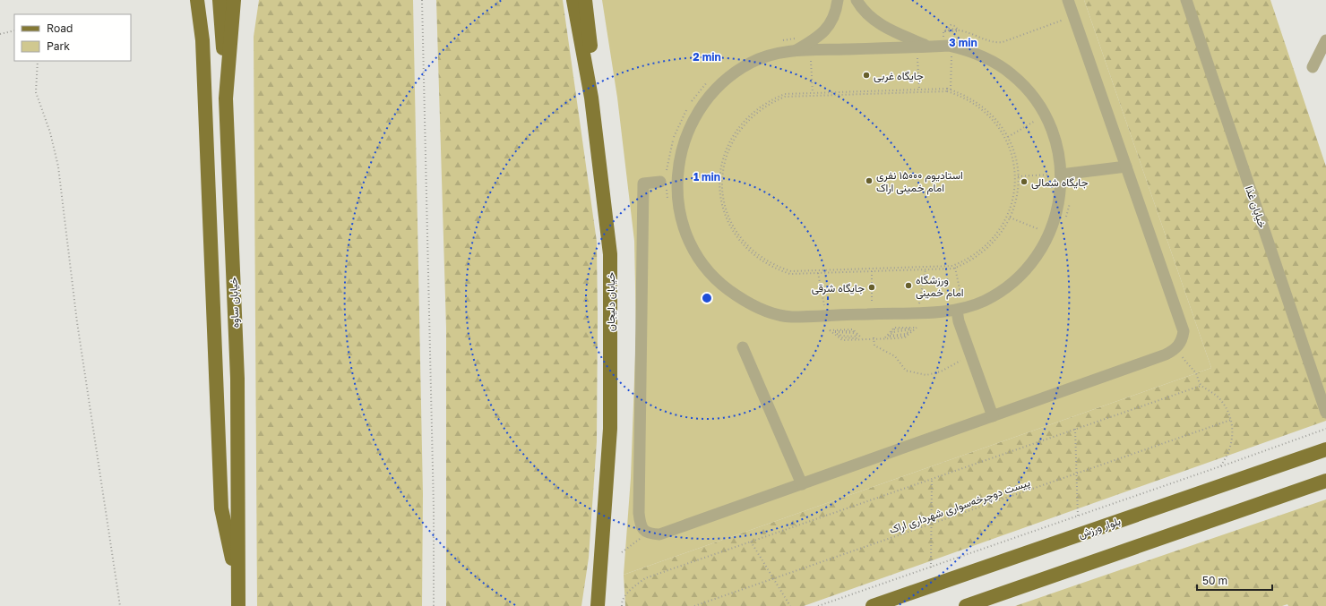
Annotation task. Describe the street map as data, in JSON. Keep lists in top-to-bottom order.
{
  "streets": {
    "main road": ["خیابان دلیجان", "خیابان ساوه", "بلوار ورزش"],
    "street": ["خیابان غذا"],
    "path": ["پیست دوچرخه‌سواری شهرداری اراک"]
  },
  "places": [
    "جایگاه غربی",
    "استادیوم ۱۵۰۰۰ نفری امام خمینی اراک",
    "جایگاه شمالی",
    "ورزشگاه امام خمینی",
    "جایگاه شرقی"
  ],
  "legend": ["Road", "Park"],
  "scale_bar": "50 m",
  "rings": ["3 min", "2 min", "1 min"]
}
